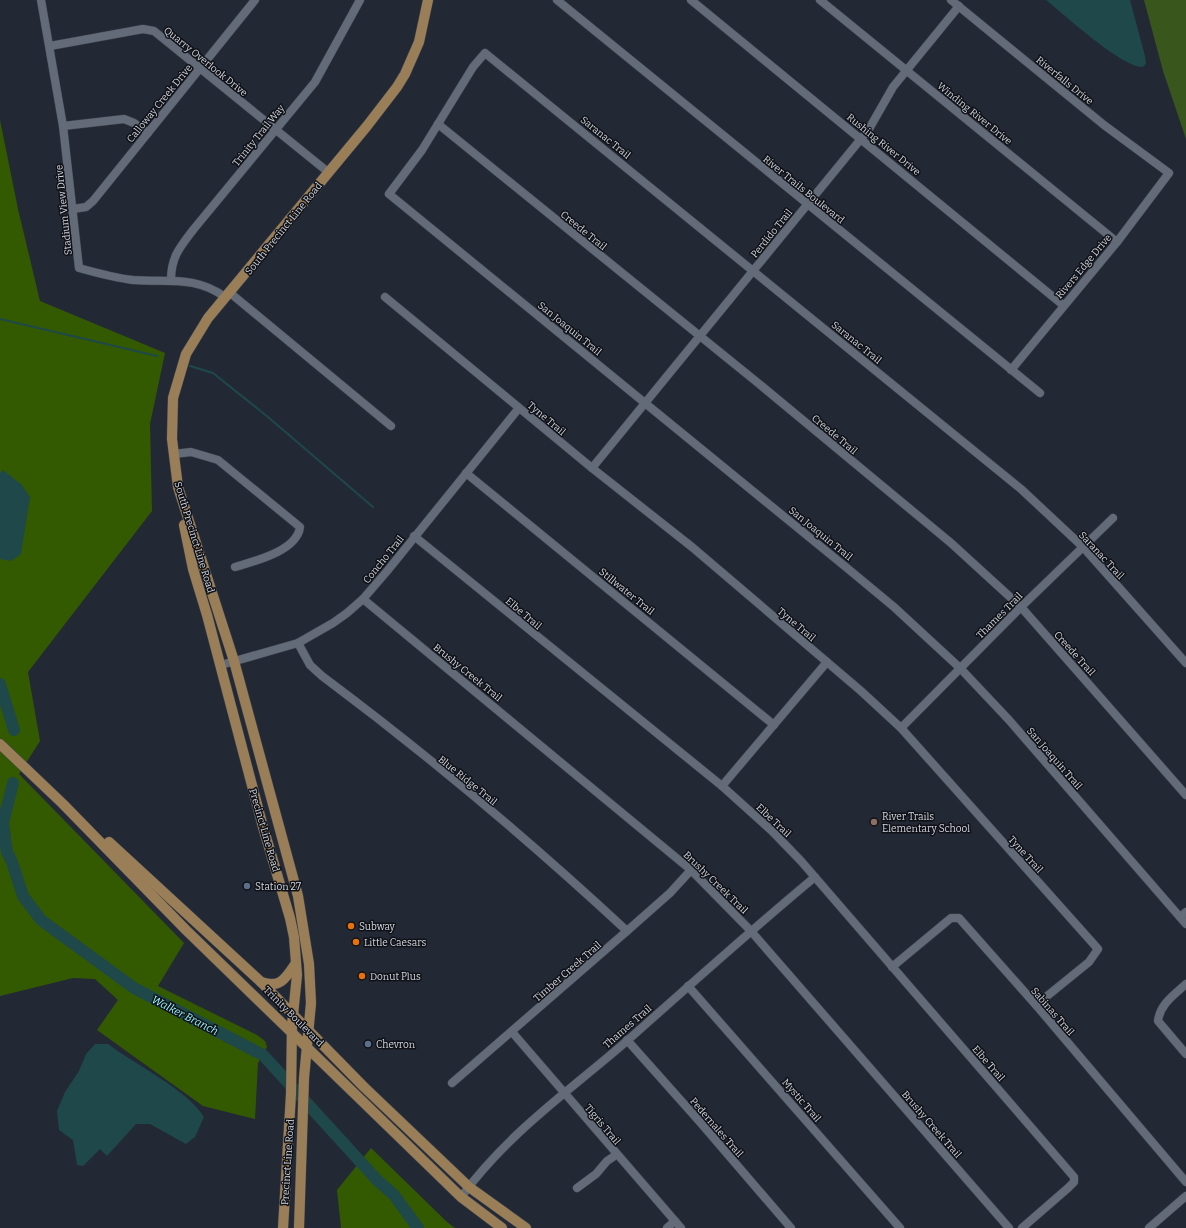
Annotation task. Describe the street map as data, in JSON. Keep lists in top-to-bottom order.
{
  "streets": {
    "main road": ["South Precinct Line Road", "Precinct Line Road", "Trinity Boulevard"],
    "street": [
      "Quarry Overlook Drive",
      "Riverfalls Drive",
      "Calloway Creek Drive",
      "Winding River Drive",
      "Trinity Trail Way",
      "Saranac Trail",
      "Rushing River Drive",
      "River Trails Boulevard",
      "Stadium View Drive",
      "Creede Trail",
      "Perdido Trail",
      "Rivers Edge Drive",
      "San Joaquin Trail",
      "Tyne Trail",
      "Concho Trail",
      "Stillwater Trail",
      "Elbe Trail",
      "Thames Trail",
      "Brushy Creek Trail",
      "Blue Ridge Trail",
      "Timber Creek Trail",
      "Sabinas Trail",
      "Mystic Trail",
      "Tigris Trail",
      "Pedernales Trail"
    ]
  },
  "crossings": [
    ["Quarry Overlook Drive", "Calloway Creek Drive"],
    ["Quarry Overlook Drive", "Trinity Trail Way"],
    ["Quarry Overlook Drive", "Stadium View Drive"],
    ["Quarry Overlook Drive", "South Precinct Line Road"],
    ["Riverfalls Drive", "Perdido Trail"],
    ["Riverfalls Drive", "Rivers Edge Drive"],
    ["Calloway Creek Drive", "Stadium View Drive"],
    ["Winding River Drive", "Perdido Trail"],
    ["Winding River Drive", "Rivers Edge Drive"],
    ["Trinity Trail Way", "Stadium View Drive"],
    ["Saranac Trail", "Creede Trail"],
    ["Saranac Trail", "Perdido Trail"],
    ["Saranac Trail", "San Joaquin Trail"],
    ["Saranac Trail", "Thames Trail"],
    ["Rushing River Drive", "Perdido Trail"],
    ["Rushing River Drive", "Rivers Edge Drive"],
    ["River Trails Boulevard", "Perdido Trail"],
    ["River Trails Boulevard", "Rivers Edge Drive"],
    ["Stadium View Drive", "South Precinct Line Road"],
    ["South Precinct Line Road", "Concho Trail"],
    ["South Precinct Line Road", "Precinct Line Road"],
    ["South Precinct Line Road", "Trinity Boulevard"],
    ["Creede Trail", "Perdido Trail"],
    ["Creede Trail", "San Joaquin Trail"],
    ["Creede Trail", "Thames Trail"],
    ["Perdido Trail", "San Joaquin Trail"],
    ["Perdido Trail", "Tyne Trail"],
    ["San Joaquin Trail", "Thames Trail"],
    ["Tyne Trail", "Concho Trail"],
    ["Tyne Trail", "Thames Trail"],
    ["Tyne Trail", "Sabinas Trail"],
    ["Concho Trail", "Stillwater Trail"],
    ["Concho Trail", "Elbe Trail"],
    ["Concho Trail", "Brushy Creek Trail"],
    ["Concho Trail", "Blue Ridge Trail"],
    ["Concho Trail", "Precinct Line Road"],
    ["Elbe Trail", "Thames Trail"],
    ["Elbe Trail", "Sabinas Trail"],
    ["Thames Trail", "Brushy Creek Trail"],
    ["Thames Trail", "Trinity Boulevard"],
    ["Thames Trail", "Mystic Trail"],
    ["Thames Trail", "Tigris Trail"],
    ["Thames Trail", "Pedernales Trail"],
    ["Brushy Creek Trail", "Timber Creek Trail"],
    ["Blue Ridge Trail", "Timber Creek Trail"],
    ["Precinct Line Road", "Trinity Boulevard"],
    ["Timber Creek Trail", "Tigris Trail"]
  ],
  "water": ["Walker Branch"],
  "places": [
    "River Trails Elementary School",
    "Station 27",
    "Subway",
    "Little Caesars",
    "Donut Plus",
    "Chevron"
  ]
}
